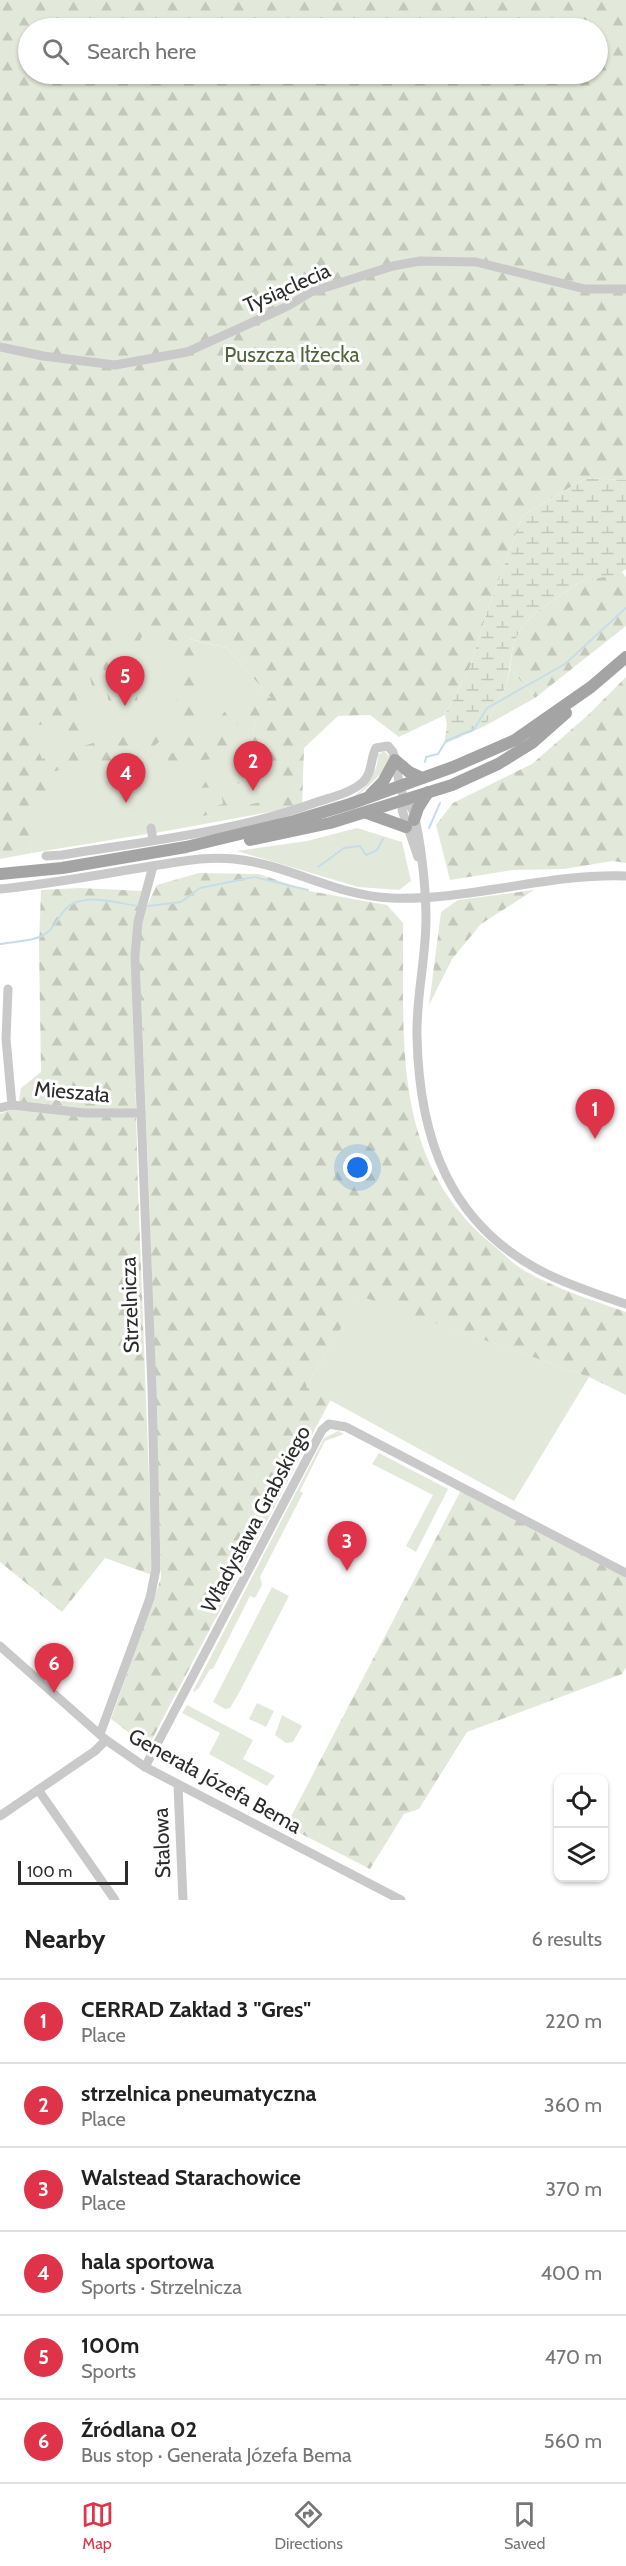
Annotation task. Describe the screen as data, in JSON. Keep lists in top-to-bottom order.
{
  "streets": {
    "street": [
      "Tysiąclecia",
      "Mieszała",
      "Strzelnicza",
      "Władysława Grabskiego",
      "Generała Józefa Bema",
      "Stalowa"
    ]
  },
  "crossings": [
    ["Mieszała", "Strzelnicza"],
    ["Strzelnicza", "Generała Józefa Bema"],
    ["Władysława Grabskiego", "Generała Józefa Bema"],
    ["Generała Józefa Bema", "Stalowa"]
  ],
  "parks": ["Puszcza Iłżecka"],
  "scale_bar": "100 m",
  "page": {
    "search": "Search here",
    "pins": [
      "5",
      "2",
      "4",
      "1",
      "3",
      "6"
    ],
    "scale": "100 m",
    "heading": ["Nearby", "6 results"],
    "list": [
      {
        "mark": "1",
        "name": "CERRAD Zakład 3 \"Gres\"",
        "note": "Place",
        "value": "220 m"
      },
      {
        "mark": "2",
        "name": "strzelnica pneumatyczna",
        "note": "Place",
        "value": "360 m"
      },
      {
        "mark": "3",
        "name": "Walstead Starachowice",
        "note": "Place",
        "value": "370 m"
      },
      {
        "mark": "4",
        "name": "hala sportowa",
        "note": "Sports · Strzelnicza",
        "value": "400 m"
      },
      {
        "mark": "5",
        "name": "100m",
        "note": "Sports",
        "value": "470 m"
      },
      {
        "mark": "6",
        "name": "Źródlana 02",
        "note": "Bus stop · Generała Józefa Bema",
        "value": "560 m"
      }
    ],
    "nav": ["Map", "Directions", "Saved"]
  }
}
